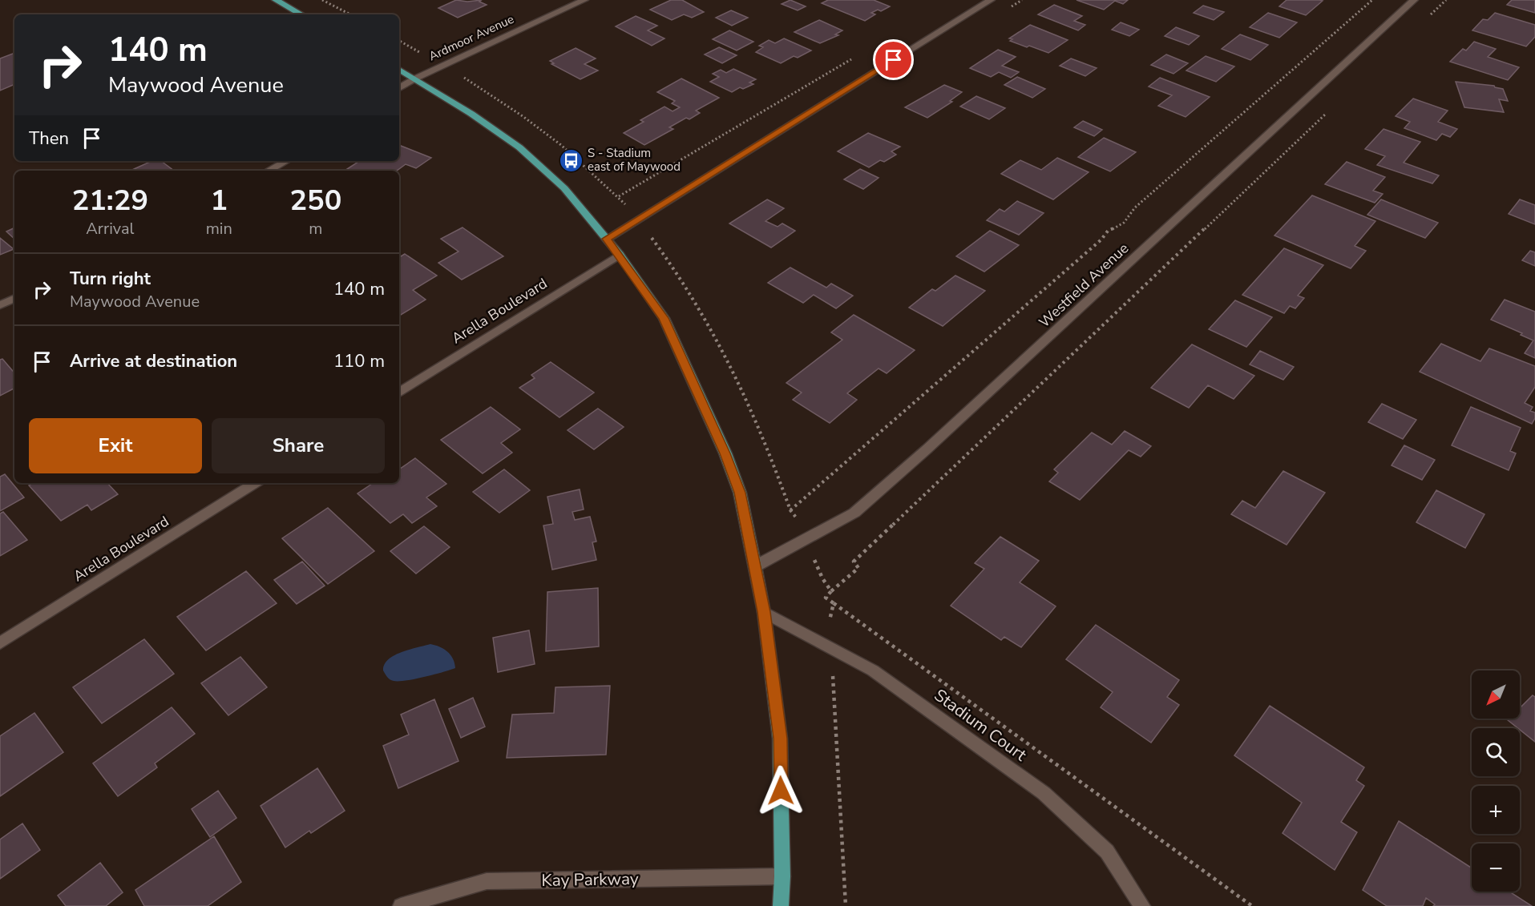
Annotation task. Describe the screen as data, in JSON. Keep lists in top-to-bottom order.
{
  "streets": {
    "street": [
      "Ardmoor Avenue",
      "Westfield Avenue",
      "Arella Boulevard",
      "Stadium Court",
      "Kay Parkway"
    ]
  },
  "places": {
    "bus stop": ["S - Stadium east of Maywood"]
  },
  "north": "bottom left",
  "page": {
    "turn": ["140 m", "Maywood Avenue"],
    "then": "Then",
    "eta": [
      "21:29",
      "Arrival",
      "1",
      "min",
      "250",
      "m"
    ],
    "list": [
      {
        "name": "Turn right",
        "note": "Maywood Avenue",
        "value": "140 m"
      },
      {
        "name": "Arrive at destination",
        "value": "110 m"
      }
    ],
    "buttons": ["Exit", "Share"],
    "map_buttons": ["+", "−"]
  }
}
